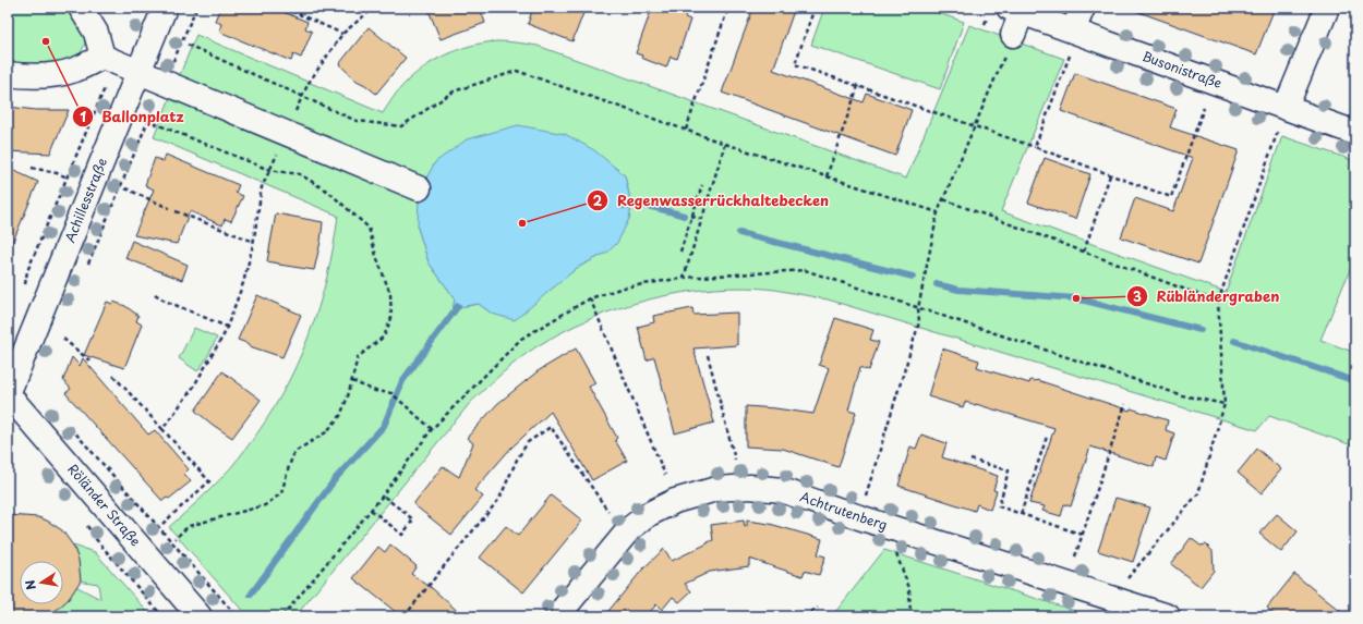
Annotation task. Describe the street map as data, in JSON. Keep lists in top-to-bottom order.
{
  "streets": {
    "street": [
      "Busonistraße",
      "Achillesstraße",
      "Röländer Straße",
      "Achtrutenberg"
    ]
  },
  "crossings": [
    ["Achillesstraße", "Röländer Straße"]
  ],
  "places": ["Ballonplatz", "Regenwasserrückhaltebecken", "Rübländergraben"],
  "north": "left"
}
